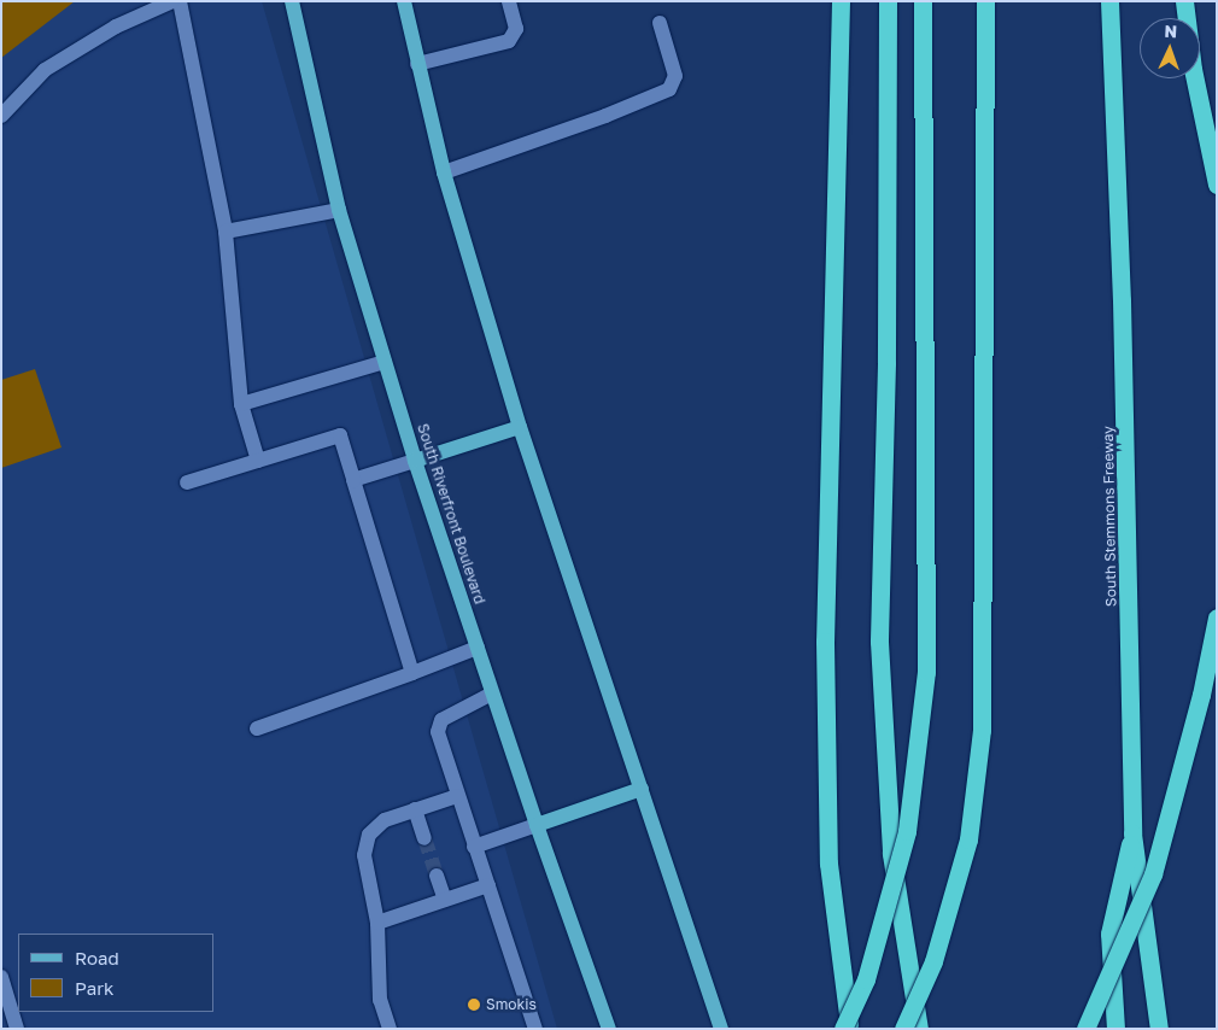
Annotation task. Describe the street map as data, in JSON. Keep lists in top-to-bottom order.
{
  "streets": {
    "highway": ["South Stemmons Freeway"],
    "main road": ["South Riverfront Boulevard"]
  },
  "places": ["Smokis"],
  "legend": ["Road", "Park"],
  "north": "top"
}
